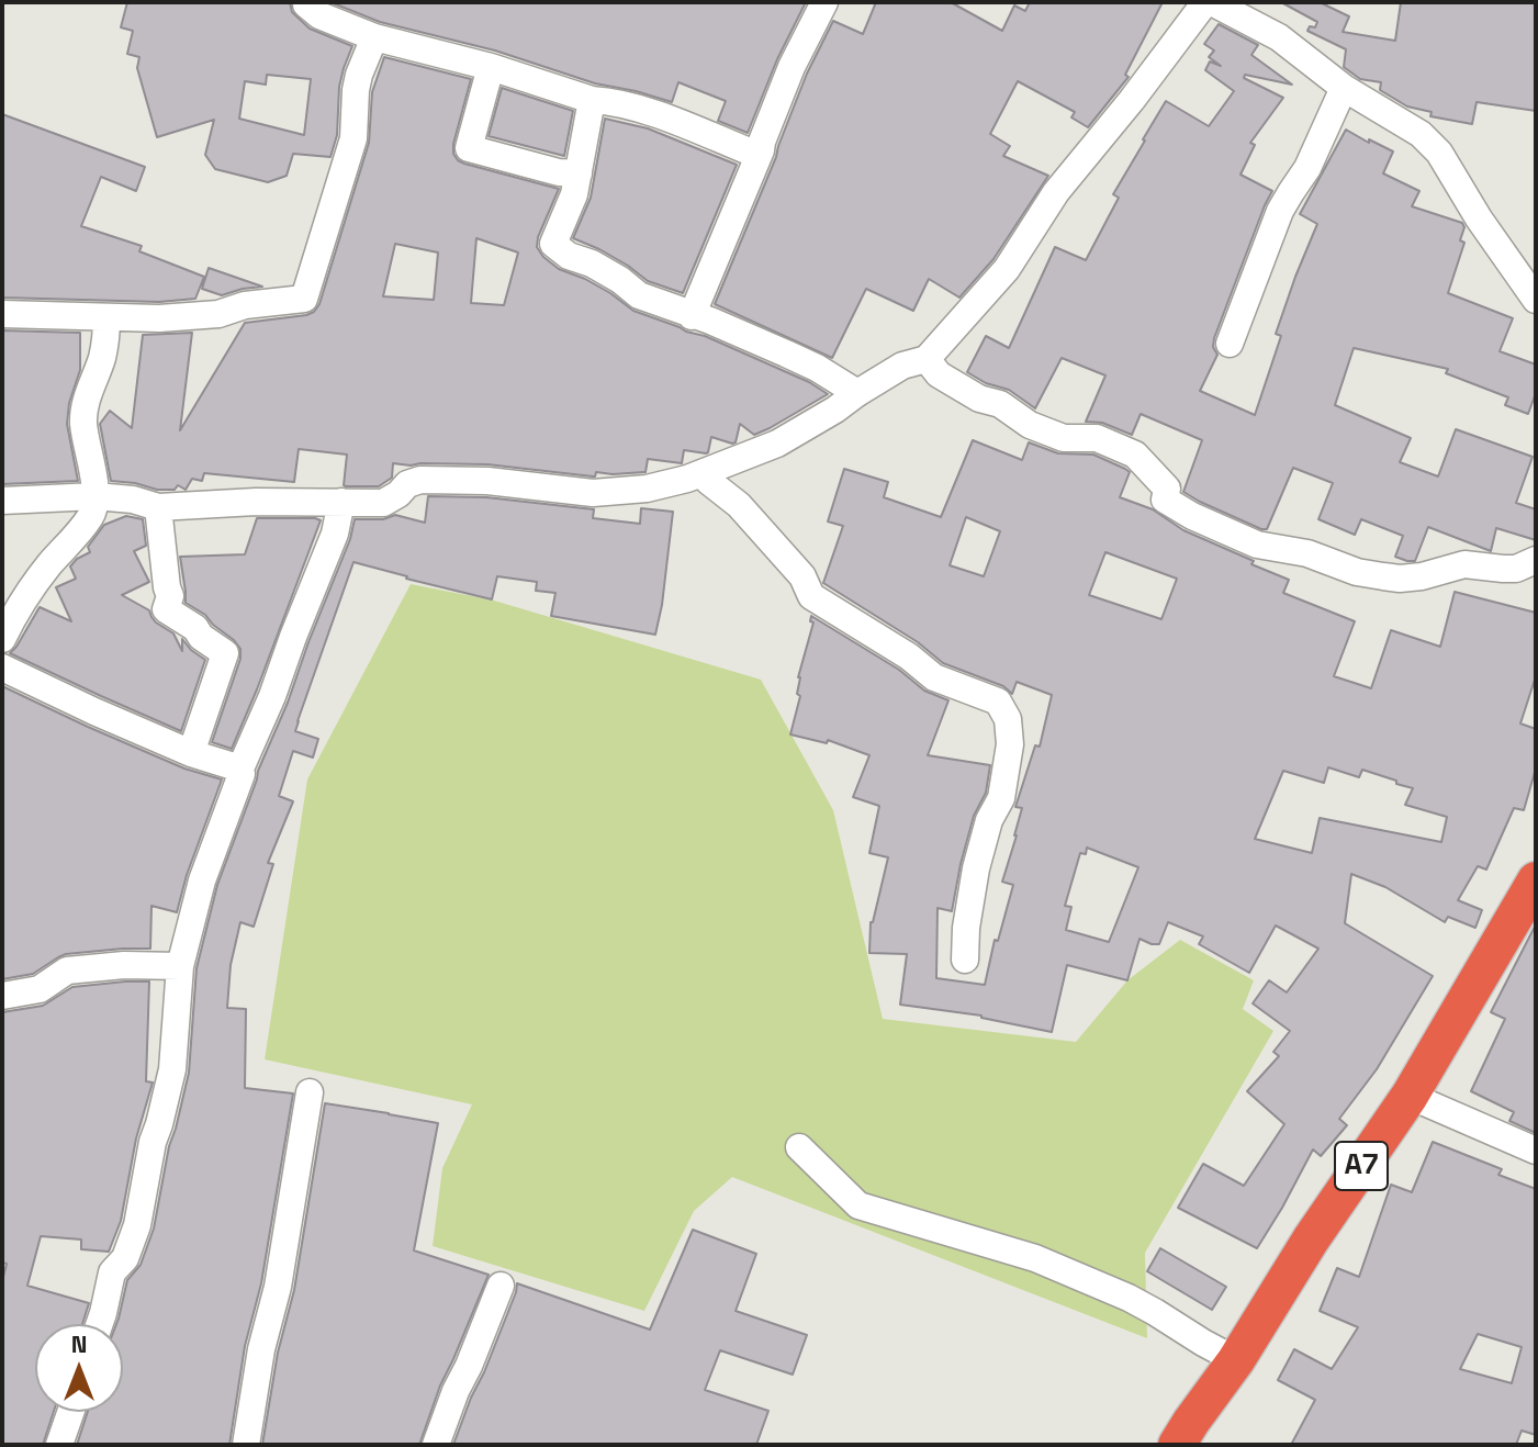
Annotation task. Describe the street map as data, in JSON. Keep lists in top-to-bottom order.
{
  "streets": {
    "highway": ["A7"]
  },
  "north": "top"
}
